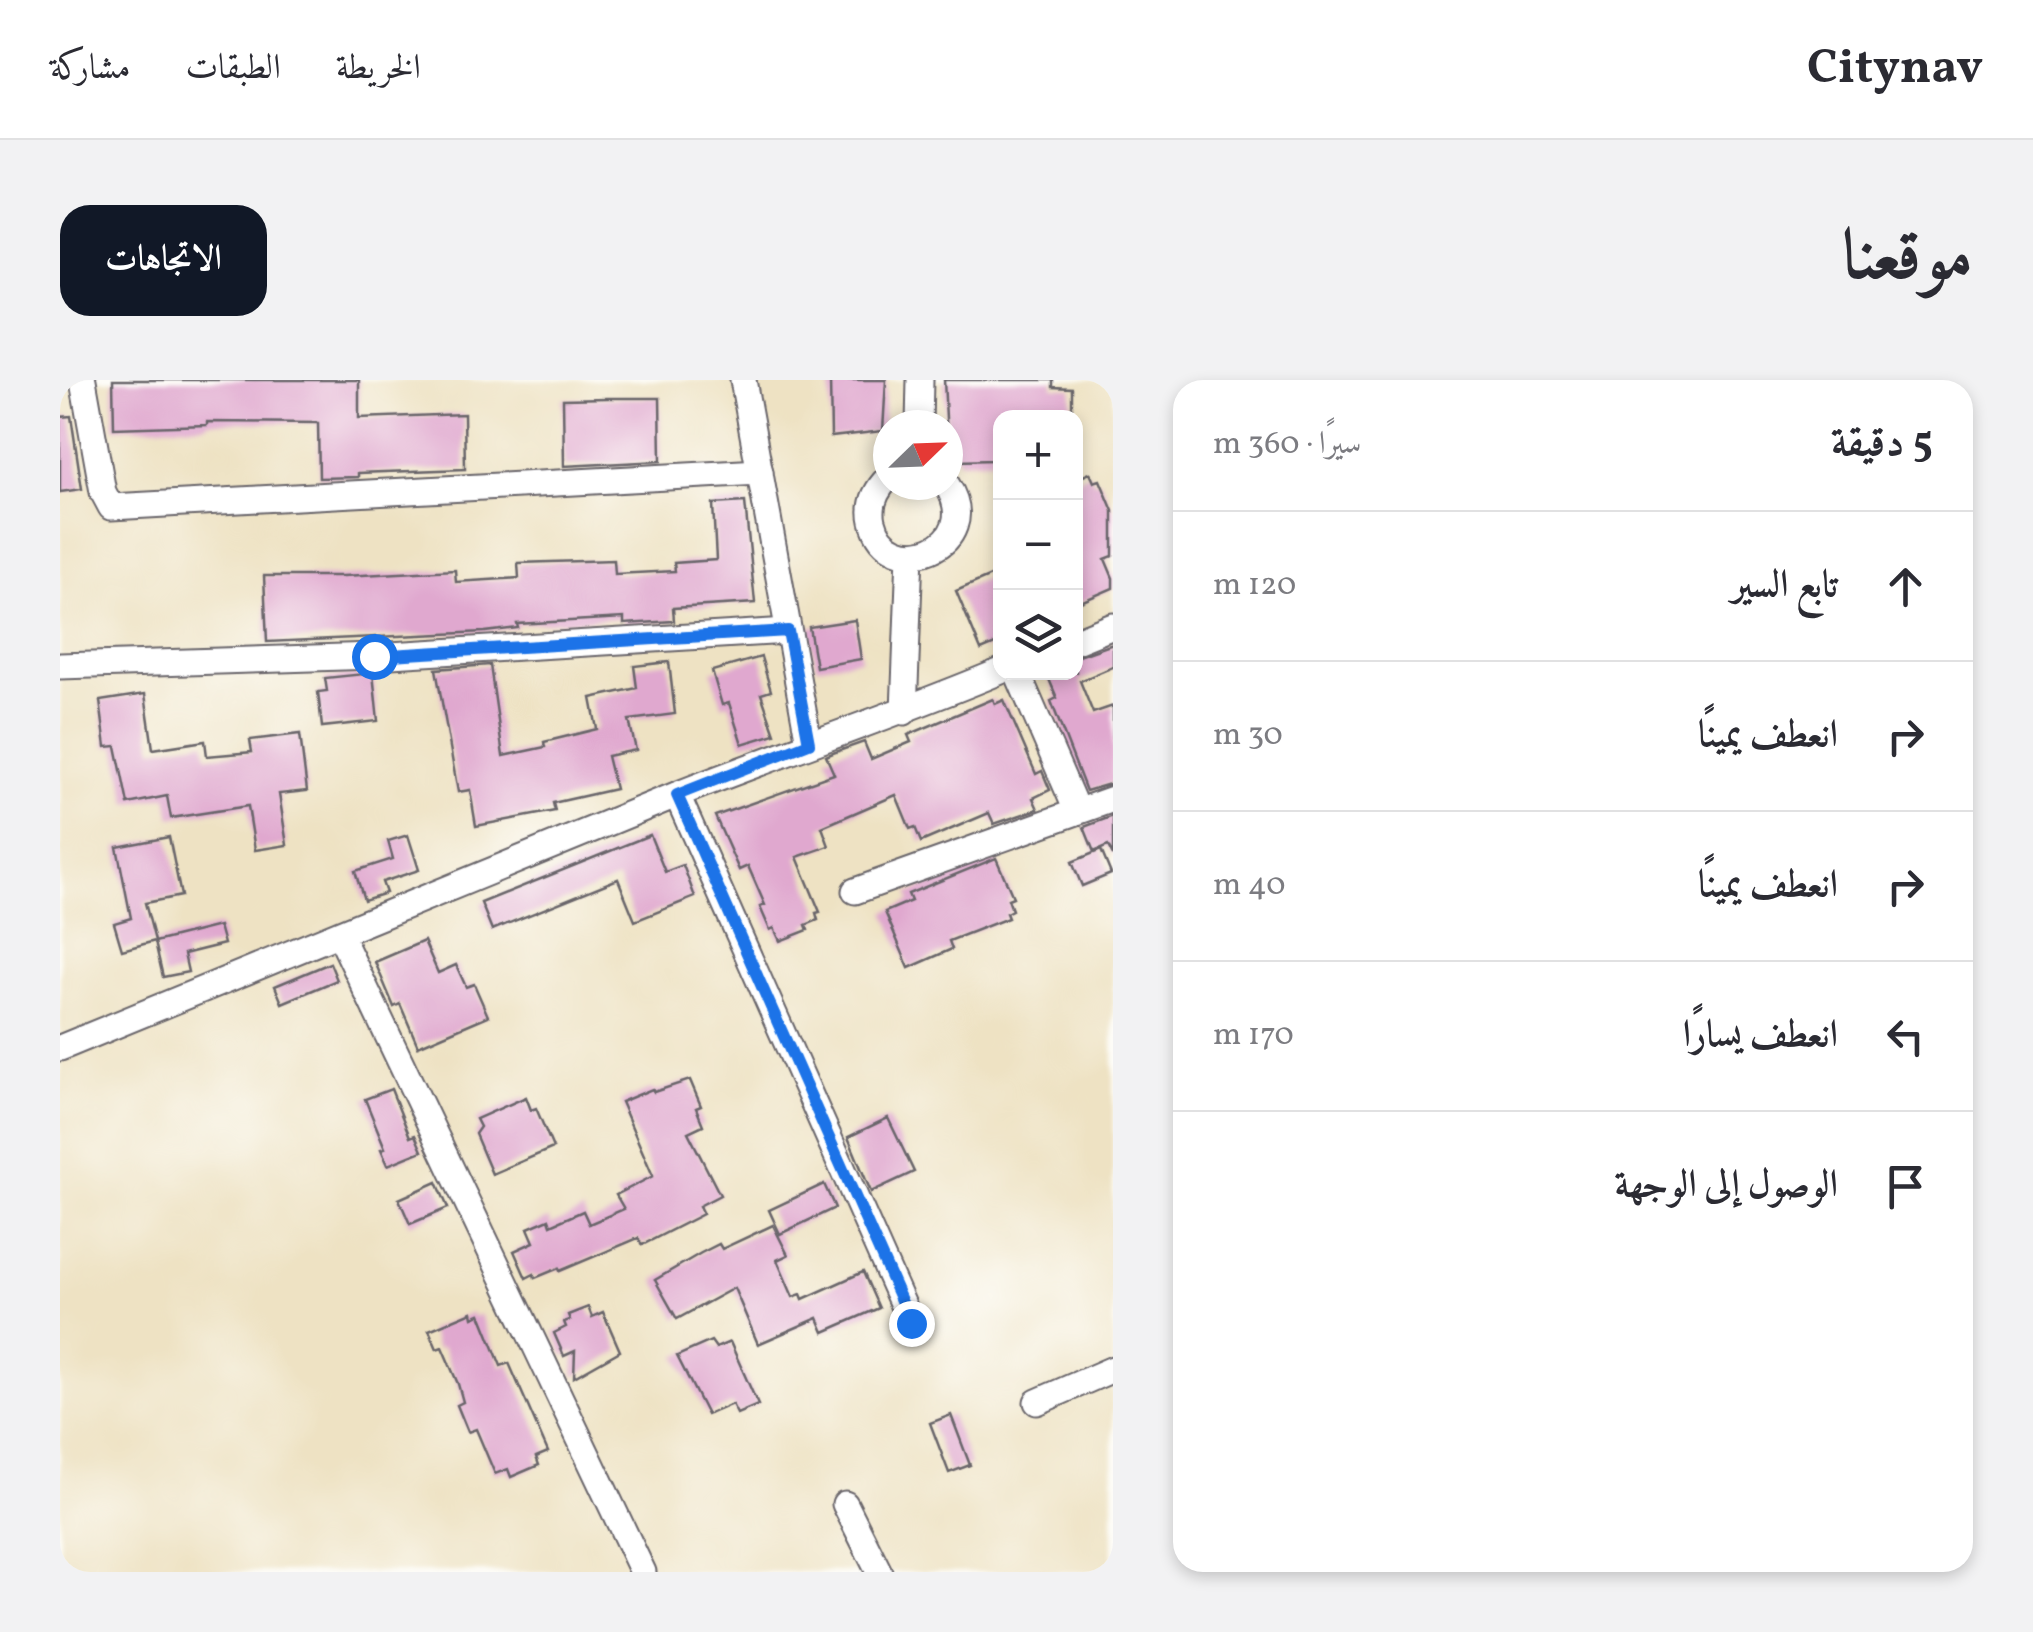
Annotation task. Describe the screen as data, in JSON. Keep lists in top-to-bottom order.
{
  "north": "top right",
  "page": {
    "header": "Citynav",
    "nav": ["الخريطة", "الطبقات", "مشاركة"],
    "title": "موقعنا",
    "buttons": "الاتجاهات",
    "heading": ["5 دقيقة", "سيرًا · 360 m"],
    "map_buttons": ["+", "−"],
    "list": [
      ["تابع السير", "120 m"],
      ["انعطف يمينًا", "30 m"],
      ["انعطف يمينًا", "40 m"],
      ["انعطف يسارًا", "170 m"],
      "الوصول إلى الوجهة"
    ]
  }
}
